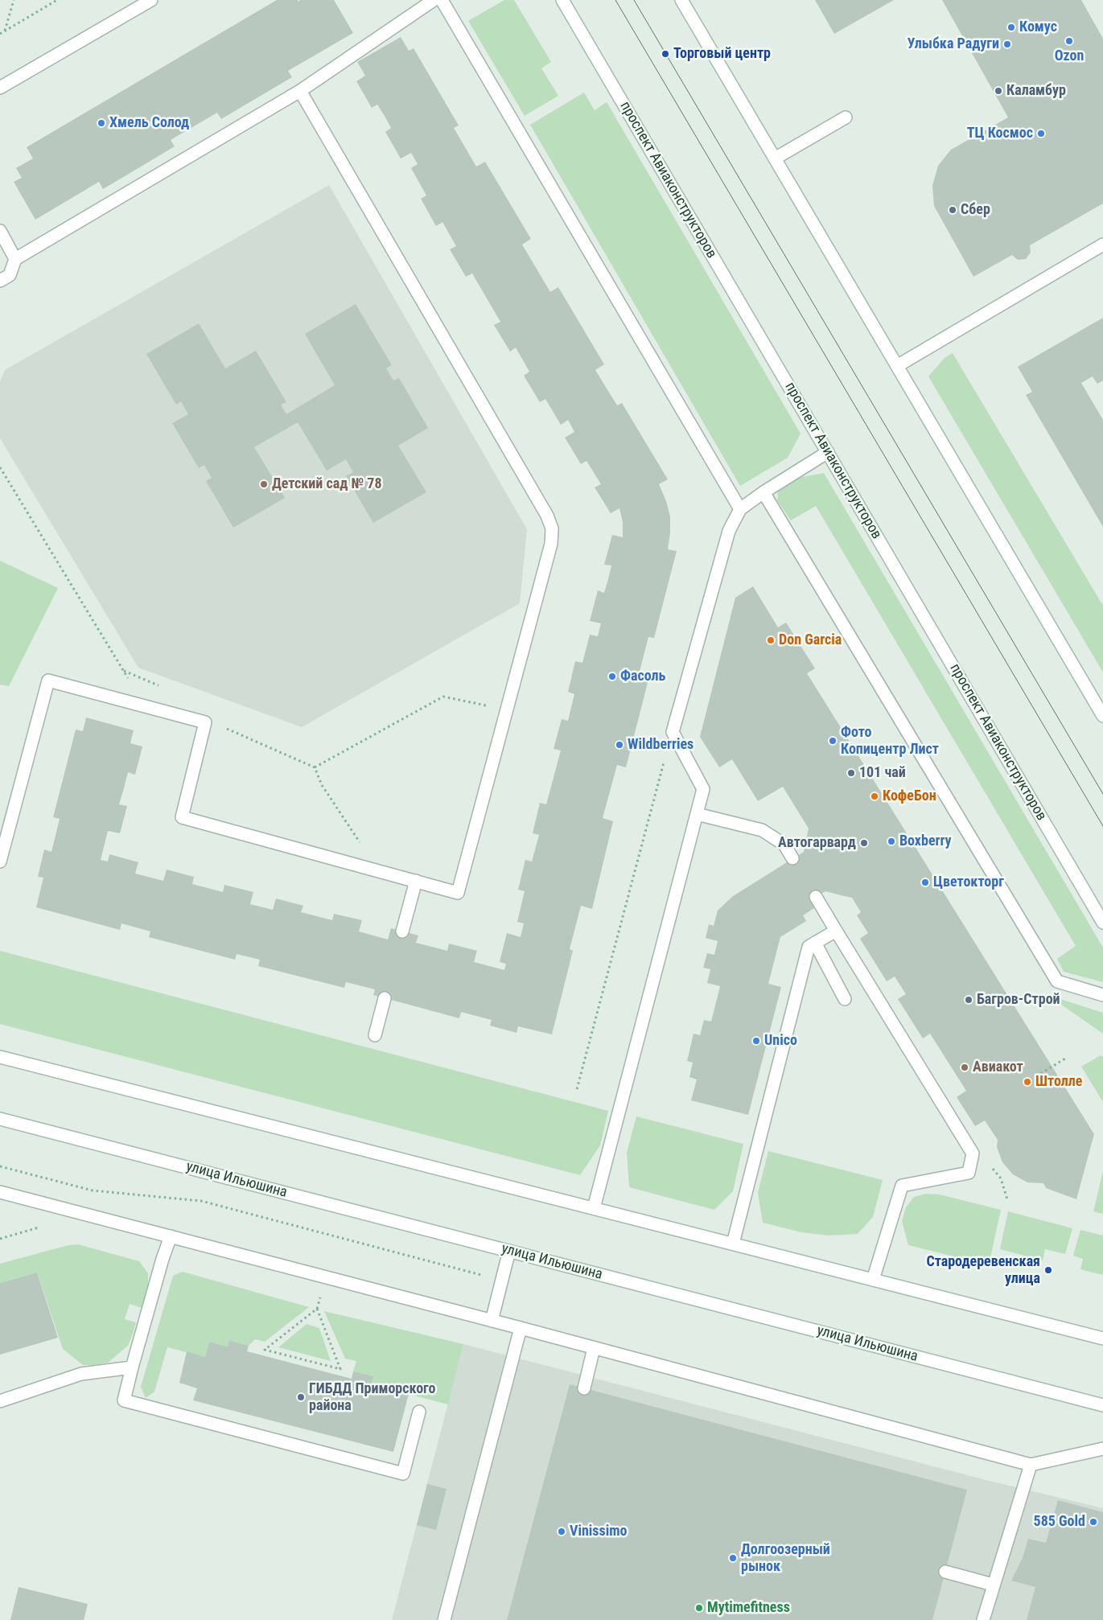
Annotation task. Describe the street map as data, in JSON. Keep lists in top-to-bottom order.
{
  "streets": {
    "street": ["проспект Авиаконструкторов", "улица Ильюшина"]
  },
  "places": [
    "Комус",
    "Ozon",
    "Улыбка Радуги",
    "Торговый центр",
    "Каламбур",
    "Хмель Солод",
    "ТЦ Космос",
    "Сбер",
    "Детский сад № 78",
    "Don Garcia",
    "Фасоль",
    "Фото Копицентр Лист",
    "Wildberries",
    "101 чай",
    "КофеБон",
    "Boxberry",
    "Автогарвард",
    "Цветокторг",
    "Багров-Строй",
    "Unico",
    "Авиакот",
    "Штолле",
    "Стародеревенская улица",
    "ГИБДД Приморского района",
    "585 Gold",
    "Vinissimo",
    "Долгоозерный рынок",
    "Mytimefitness"
  ]
}
